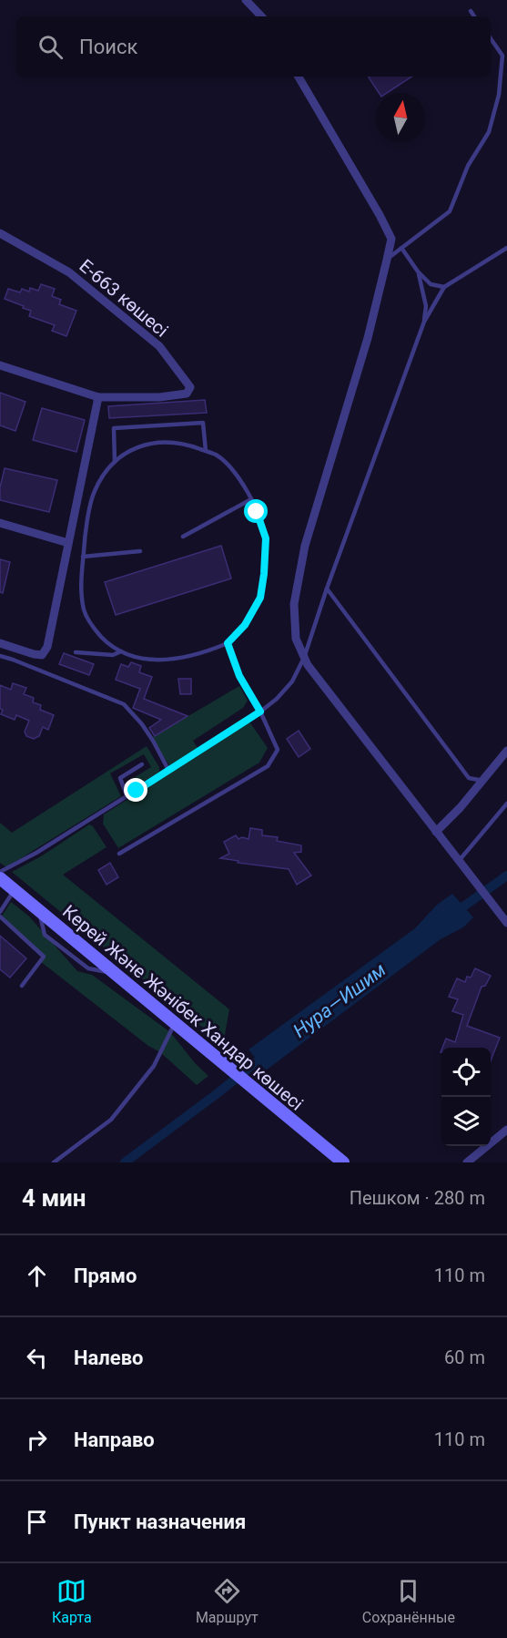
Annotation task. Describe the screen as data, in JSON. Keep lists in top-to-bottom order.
{
  "streets": {
    "main road": ["Керей Және Жәнібек Хандар көшесі"],
    "street": ["Е-663 көшесі"]
  },
  "water": ["Нура—Ишим"],
  "north": "top",
  "page": {
    "search": "Поиск",
    "heading": ["4 мин", "Пешком · 280 m"],
    "list": [
      ["Прямо", "110 m"],
      ["Налево", "60 m"],
      ["Направо", "110 m"],
      "Пункт назначения"
    ],
    "nav": ["Карта", "Маршрут", "Сохранённые"]
  }
}
